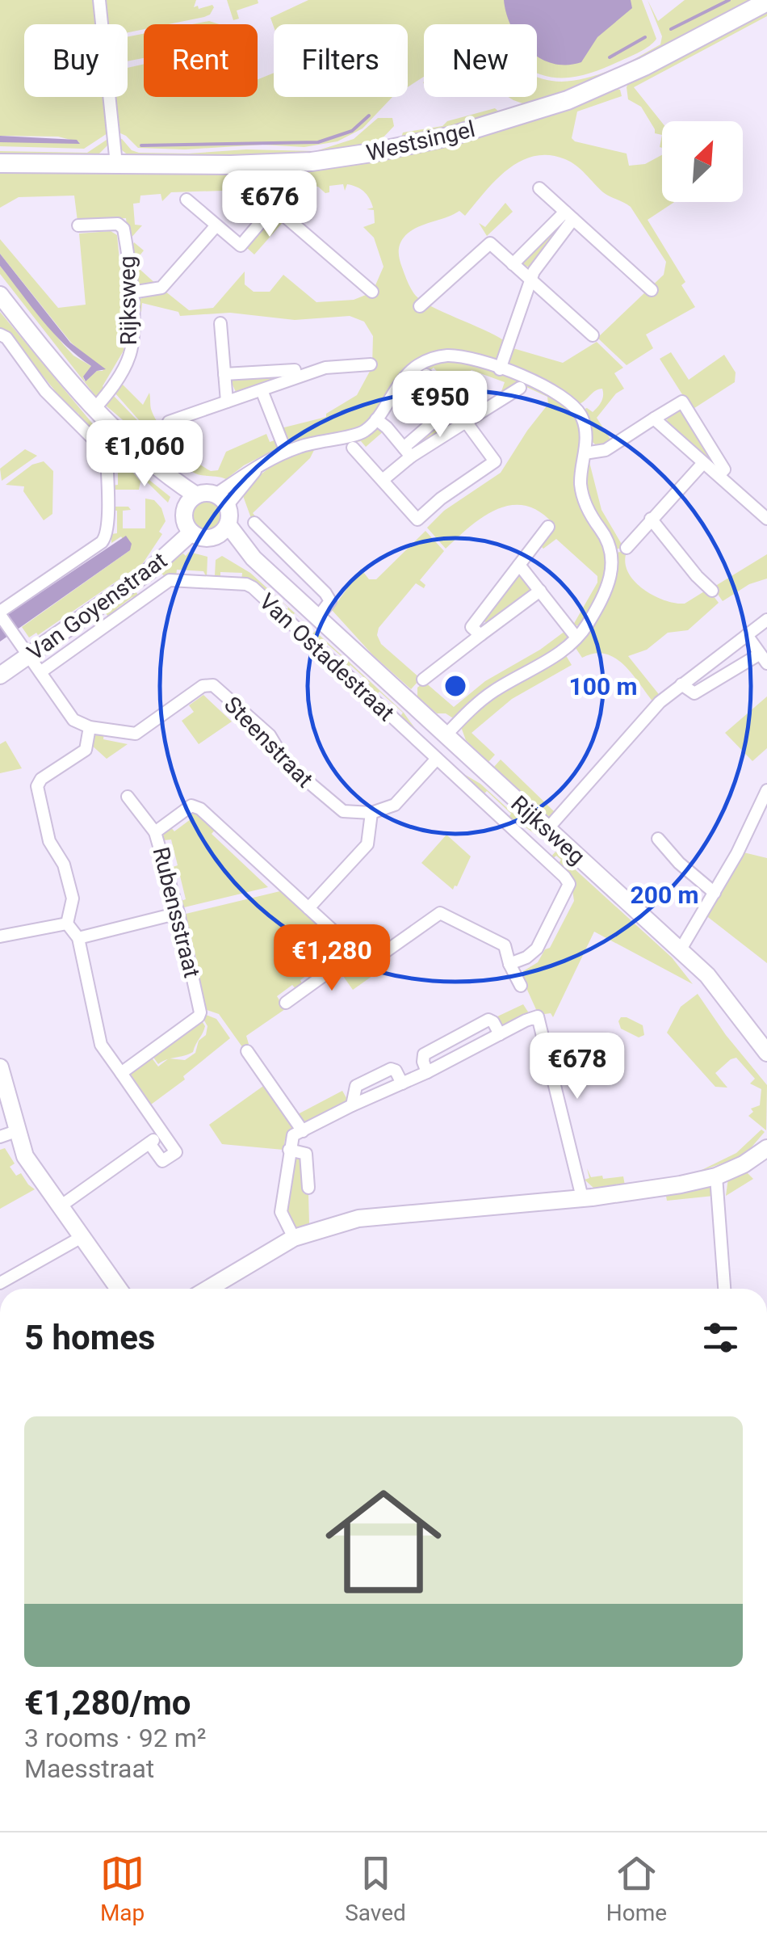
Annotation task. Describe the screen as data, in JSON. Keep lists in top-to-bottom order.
{
  "streets": {
    "main road": ["Westsingel"],
    "street": [
      "Rijksweg",
      "Van Goyenstraat",
      "Van Ostadestraat",
      "Steenstraat",
      "Rubensstraat"
    ]
  },
  "crossings": [
    ["Rijksweg", "Van Goyenstraat"]
  ],
  "north": "top right",
  "page": {
    "chip": [
      "Buy",
      "Rent",
      "Filters",
      "New"
    ],
    "price": [
      "€676",
      "€950",
      "€1,060",
      "€1,280",
      "€678"
    ],
    "heading": "5 homes",
    "list": [
      {
        "name": "€1,280/mo",
        "note": "3 rooms · 92 m² · Maesstraat"
      }
    ],
    "tabs": ["Map", "Saved", "Home"]
  },
  "rings": ["100 m", "200 m"]
}
